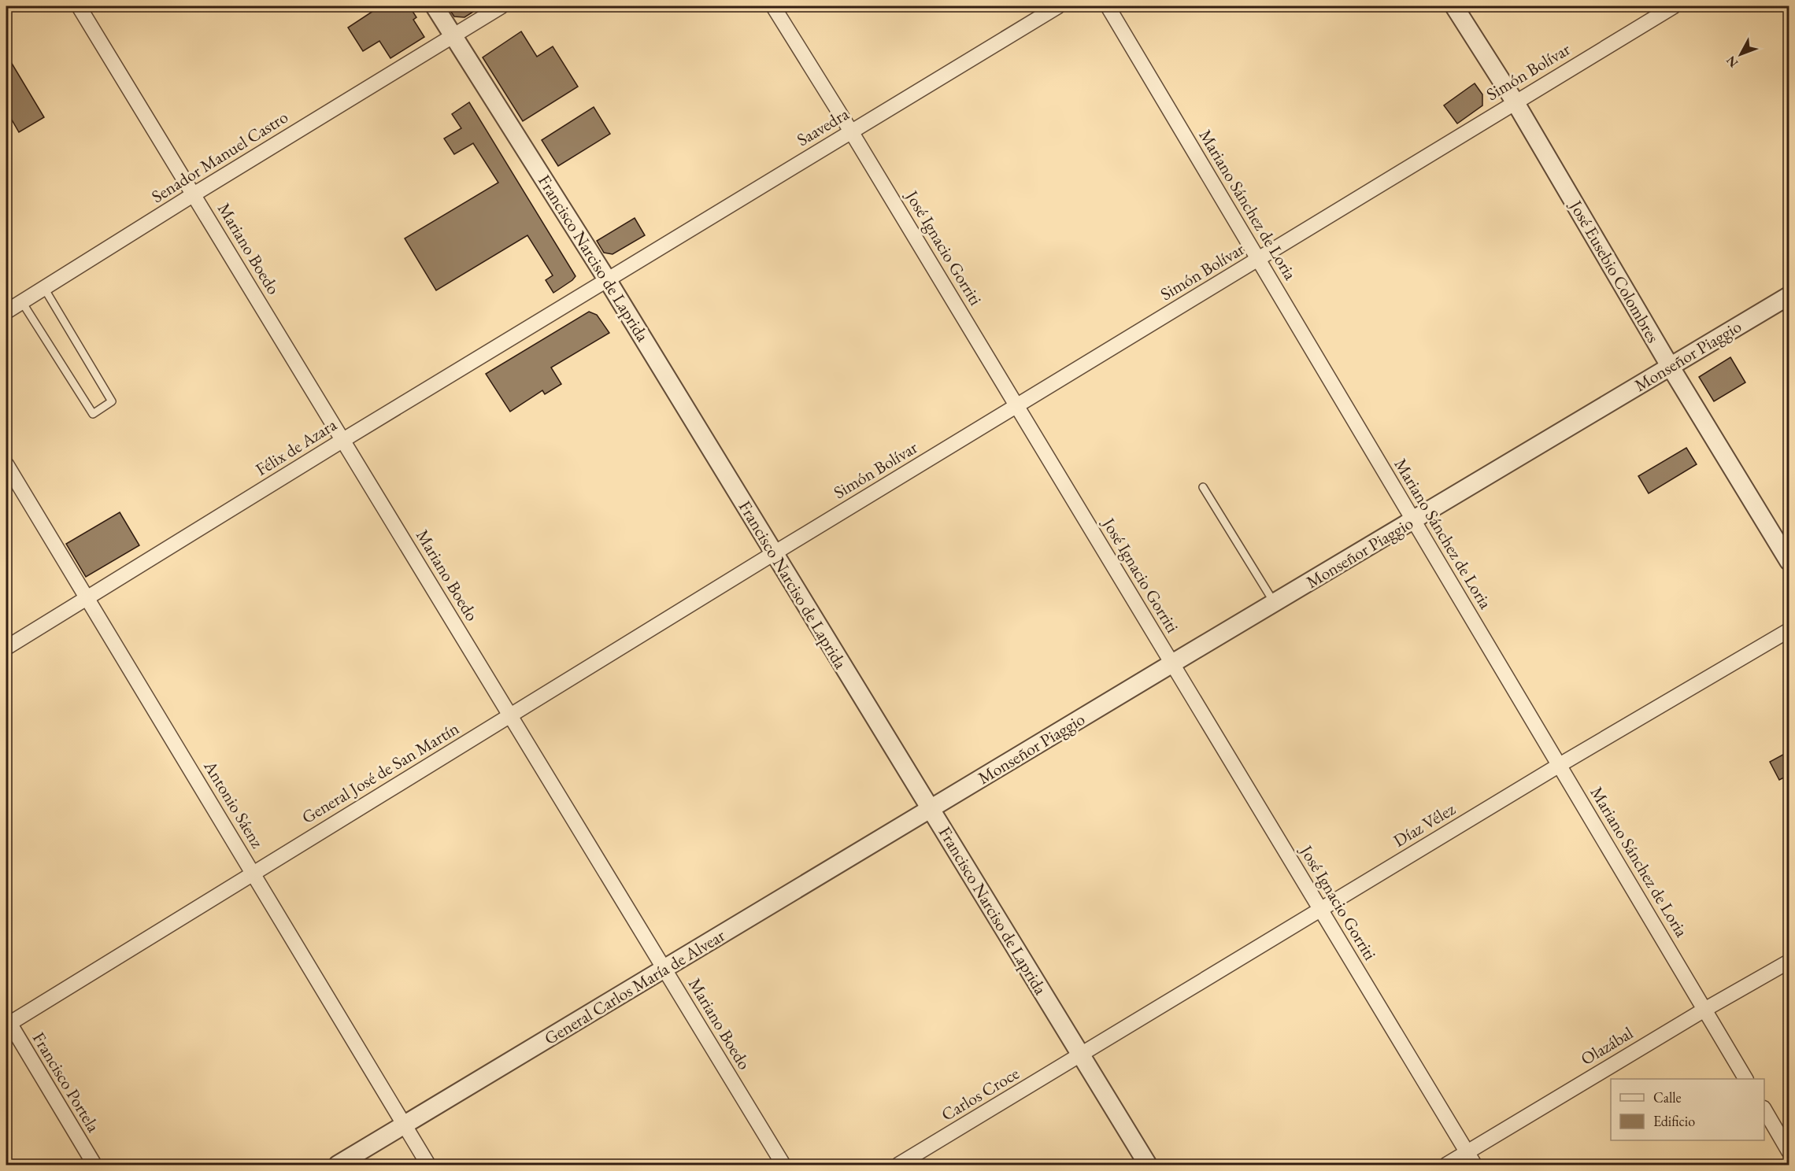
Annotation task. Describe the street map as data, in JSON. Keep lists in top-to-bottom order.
{
  "streets": {
    "street": [
      "Simón Bolívar",
      "Saavedra",
      "Senador Manuel Castro",
      "Mariano Sánchez de Loria",
      "José Ignacio Gorriti",
      "Mariano Boedo",
      "Francisco Narciso de Laprida",
      "José Eusebio Colombres",
      "Monseñor Piaggio",
      "Félix de Azara",
      "General José de San Martín",
      "Antonio Sáenz",
      "Díaz Vélez",
      "General Carlos María de Alvear",
      "Olazábal",
      "Francisco Portela",
      "Carlos Croce"
    ]
  },
  "crossings": [
    ["Simón Bolívar", "Mariano Sánchez de Loria"],
    ["Simón Bolívar", "José Ignacio Gorriti"],
    ["Simón Bolívar", "Francisco Narciso de Laprida"],
    ["Simón Bolívar", "José Eusebio Colombres"],
    ["Simón Bolívar", "General José de San Martín"],
    ["Saavedra", "José Ignacio Gorriti"],
    ["Saavedra", "Francisco Narciso de Laprida"],
    ["Saavedra", "Félix de Azara"],
    ["Senador Manuel Castro", "Mariano Boedo"],
    ["Senador Manuel Castro", "Francisco Narciso de Laprida"],
    ["Mariano Sánchez de Loria", "Monseñor Piaggio"],
    ["Mariano Sánchez de Loria", "Díaz Vélez"],
    ["Mariano Sánchez de Loria", "Olazábal"],
    ["José Ignacio Gorriti", "Monseñor Piaggio"],
    ["José Ignacio Gorriti", "Díaz Vélez"],
    ["José Ignacio Gorriti", "Olazábal"],
    ["Mariano Boedo", "Félix de Azara"],
    ["Mariano Boedo", "General José de San Martín"],
    ["Mariano Boedo", "General Carlos María de Alvear"],
    ["Francisco Narciso de Laprida", "Monseñor Piaggio"],
    ["Francisco Narciso de Laprida", "Félix de Azara"],
    ["Francisco Narciso de Laprida", "General José de San Martín"],
    ["Francisco Narciso de Laprida", "Díaz Vélez"],
    ["Francisco Narciso de Laprida", "General Carlos María de Alvear"],
    ["Francisco Narciso de Laprida", "Carlos Croce"],
    ["José Eusebio Colombres", "Monseñor Piaggio"],
    ["Monseñor Piaggio", "General Carlos María de Alvear"],
    ["Félix de Azara", "Antonio Sáenz"],
    ["General José de San Martín", "Antonio Sáenz"],
    ["General José de San Martín", "Francisco Portela"],
    ["Antonio Sáenz", "General Carlos María de Alvear"],
    ["Díaz Vélez", "Carlos Croce"]
  ],
  "legend": ["Calle", "Edificio"],
  "north": "bottom left"
}
